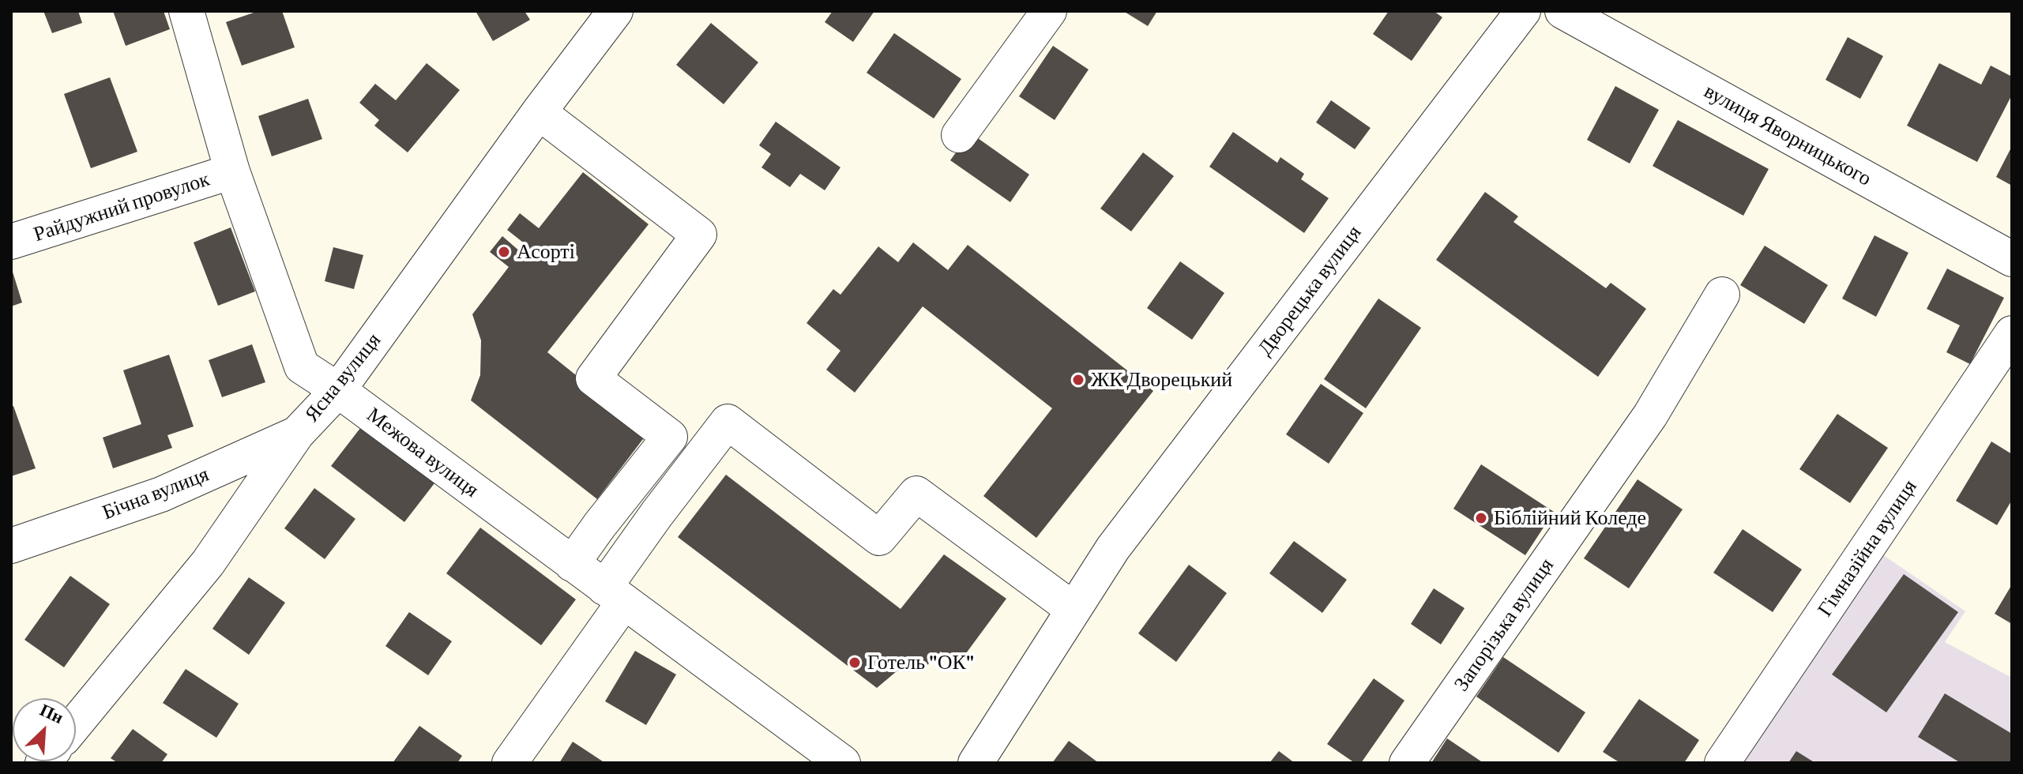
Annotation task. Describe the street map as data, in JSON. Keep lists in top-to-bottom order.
{
  "streets": {
    "street": [
      "вулиця Яворницького",
      "Райдужний провулок",
      "Дворецька вулиця",
      "Ясна вулиця",
      "Межова вулиця",
      "Бічна вулиця",
      "Гімназійна вулиця",
      "Запорізька вулиця"
    ]
  },
  "crossings": [
    ["Райдужний провулок", "Межова вулиця"],
    ["Ясна вулиця", "Межова вулиця"],
    ["Ясна вулиця", "Бічна вулиця"]
  ],
  "places": [
    "Асорті",
    "ЖК Дворецький",
    "Біблійний Коледе",
    "Готель \"ОК\""
  ],
  "north": "top right"
}
